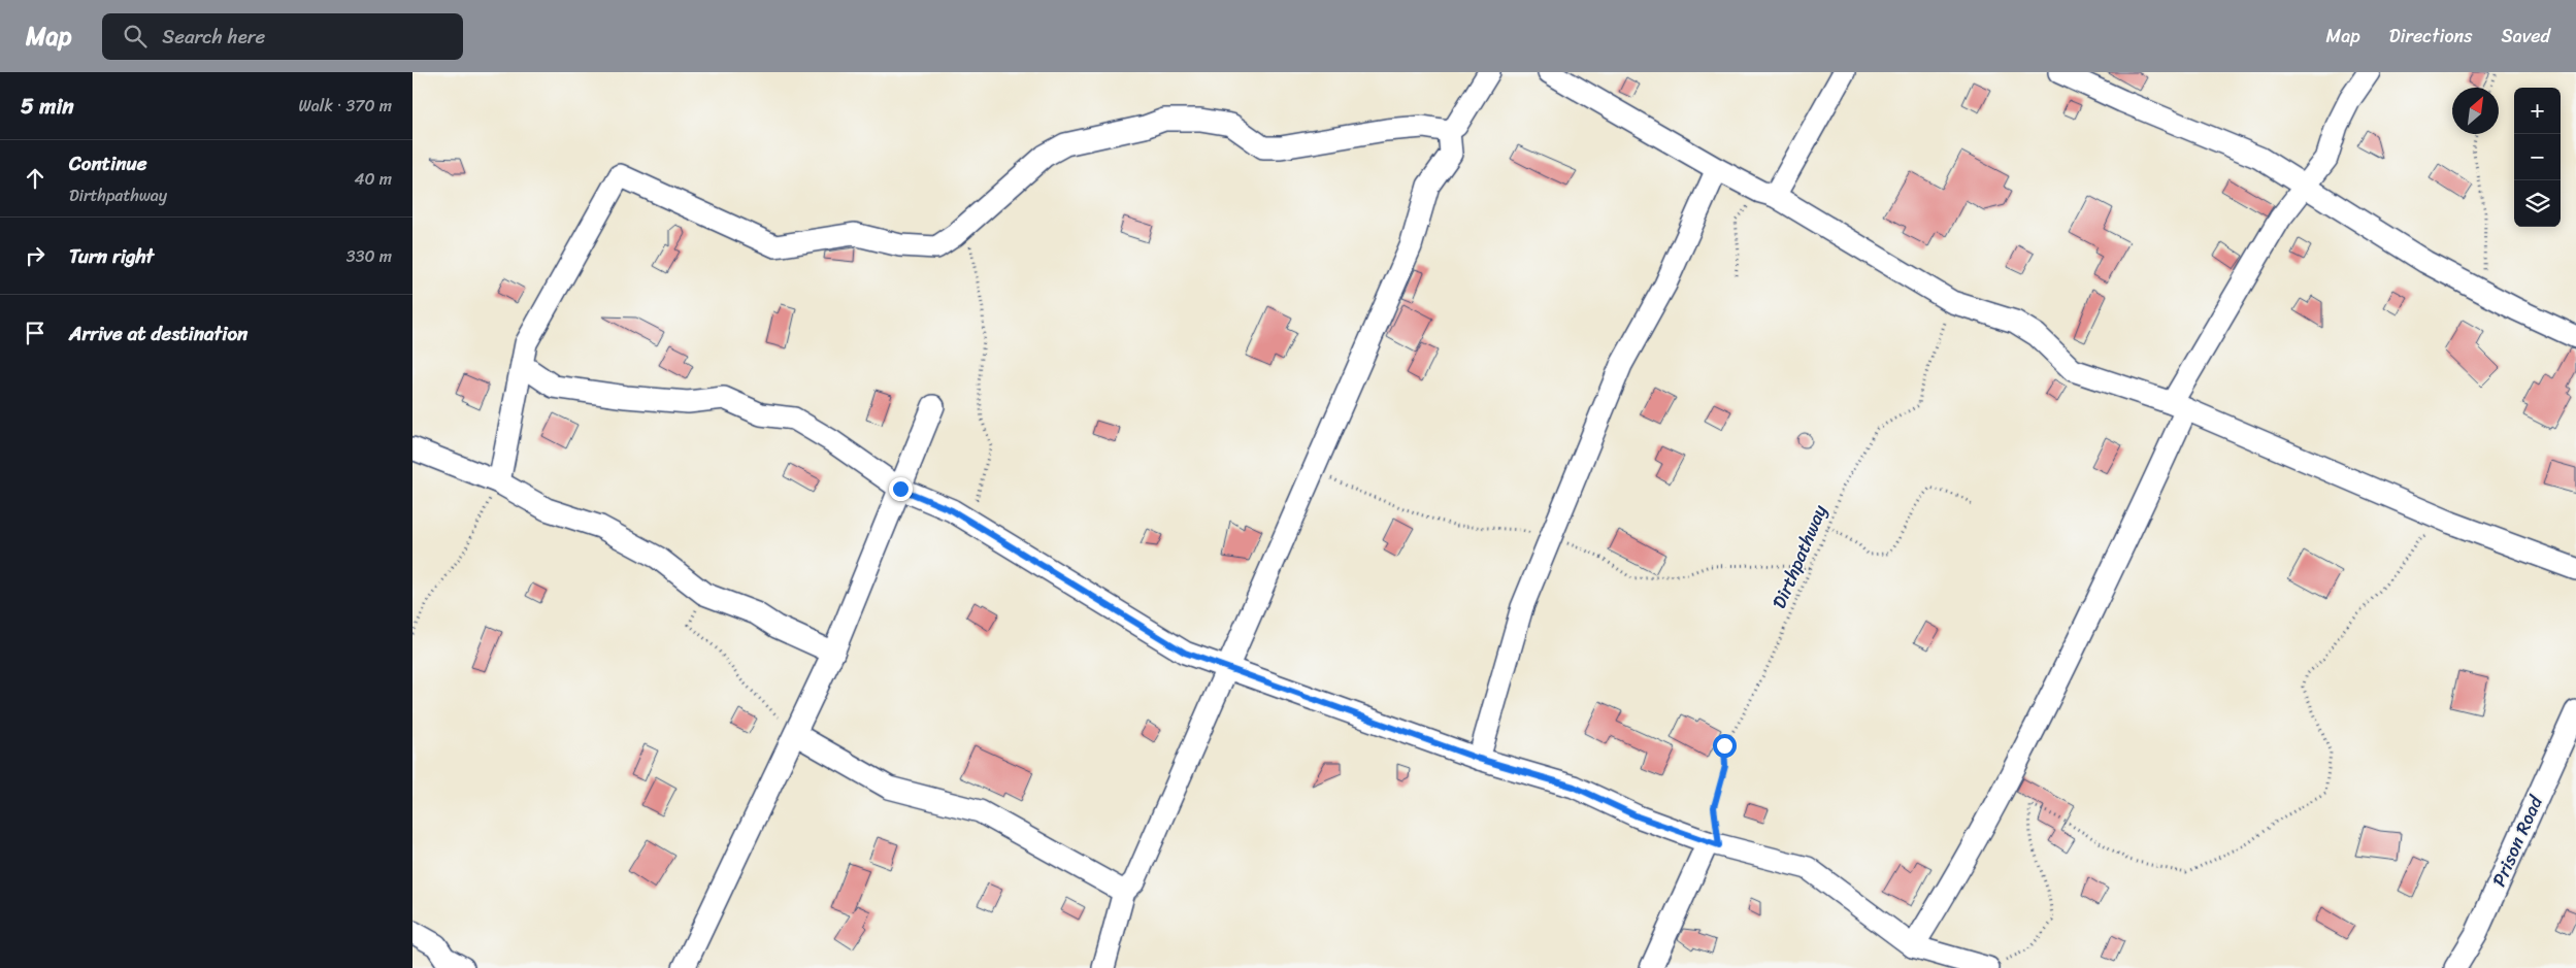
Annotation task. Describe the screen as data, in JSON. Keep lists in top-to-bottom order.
{
  "streets": {
    "street": ["Prison Road"],
    "path": ["Dirthpathway"]
  },
  "north": "top right",
  "page": {
    "header": "Map",
    "search": "Search here",
    "nav": ["Map", "Directions", "Saved"],
    "heading": ["5 min", "Walk · 370 m"],
    "map_buttons": ["+", "−"],
    "list": [
      ["Continue", "Dirthpathway", "40 m"],
      ["Turn right", "330 m"],
      "Arrive at destination"
    ]
  }
}
